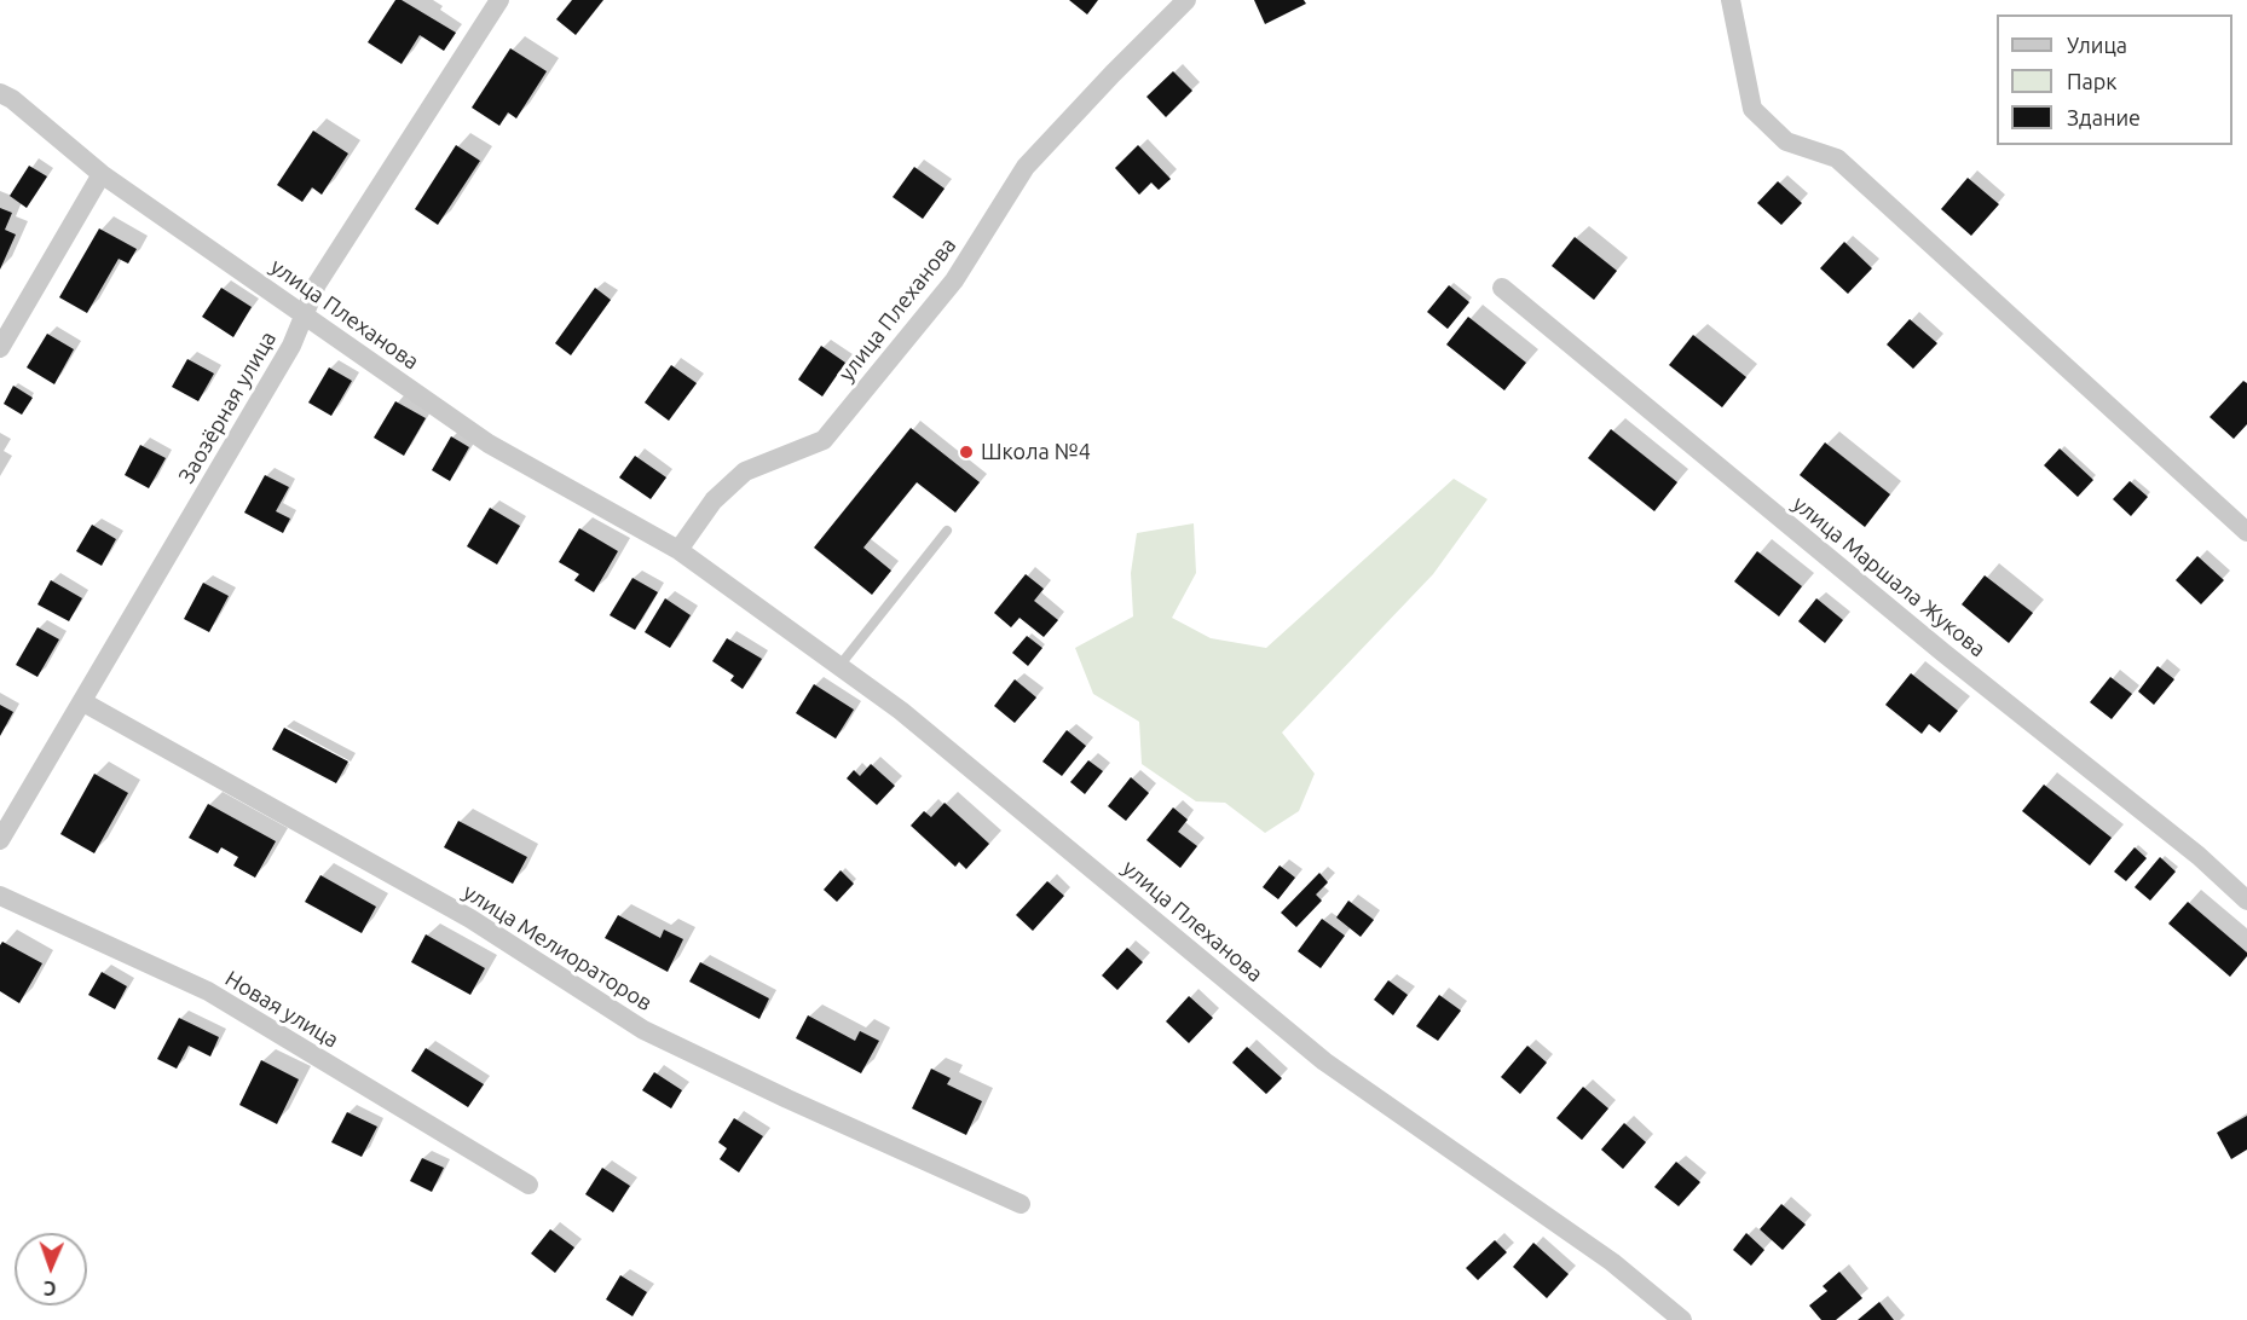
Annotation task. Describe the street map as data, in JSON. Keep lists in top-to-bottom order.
{
  "streets": {
    "street": [
      "улица Плеханова",
      "Заозёрная улица",
      "улица Маршала Жукова",
      "улица Мелиораторов",
      "Новая улица"
    ]
  },
  "crossings": [
    ["улица Плеханова", "Заозёрная улица"],
    ["Заозёрная улица", "улица Мелиораторов"]
  ],
  "places": ["Школа №4"],
  "legend": ["Улица", "Парк", "Здание"],
  "north": "bottom"
}
